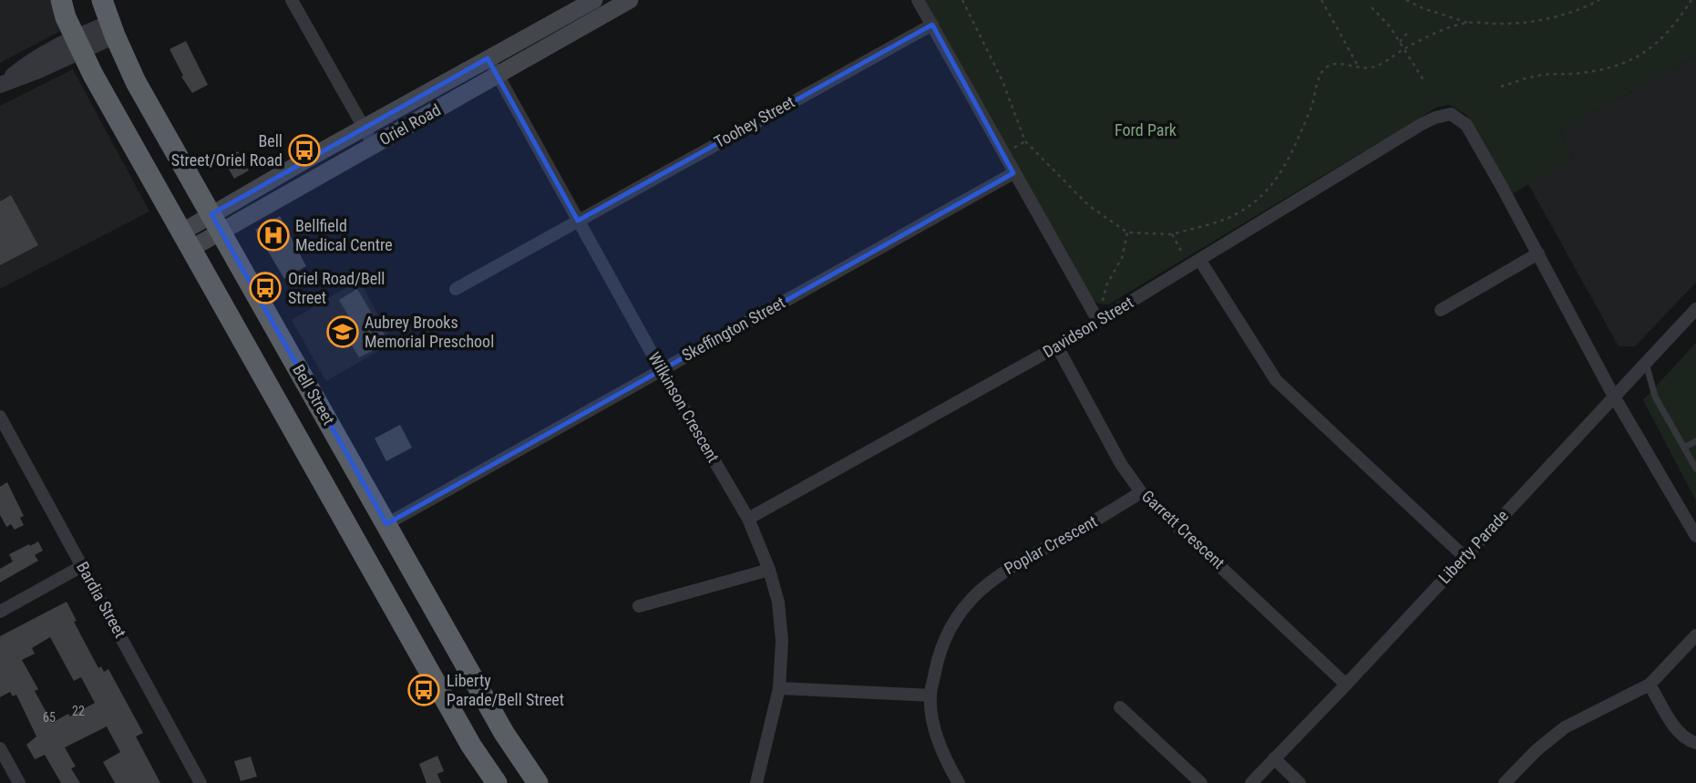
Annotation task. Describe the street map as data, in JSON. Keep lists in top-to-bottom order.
{
  "streets": {
    "highway": ["Bell Street"],
    "main road": ["Oriel Road"],
    "street": [
      "Toohey Street",
      "Davidson Street",
      "Skeffington Street",
      "Wilkinson Crescent",
      "Garrett Crescent",
      "Poplar Crescent",
      "Liberty Parade",
      "Bardia Street"
    ]
  },
  "crossings": [
    ["Toohey Street", "Wilkinson Crescent"],
    ["Oriel Road", "Bell Street"],
    ["Oriel Road", "Wilkinson Crescent"],
    ["Davidson Street", "Wilkinson Crescent"],
    ["Davidson Street", "Garrett Crescent"],
    ["Skeffington Street", "Bell Street"],
    ["Skeffington Street", "Wilkinson Crescent"],
    ["Garrett Crescent", "Poplar Crescent"],
    ["Garrett Crescent", "Liberty Parade"]
  ],
  "parks": ["Ford Park"],
  "places": {
    "bus stop": ["Bell Street/Oriel Road", "Oriel Road/Bell Street", "Liberty Parade/Bell Street"],
    "hospital": ["Bellfield Medical Centre"],
    "school or university": ["Aubrey Brooks Memorial Preschool"]
  },
  "house_numbers": ["22", "65"]
}
